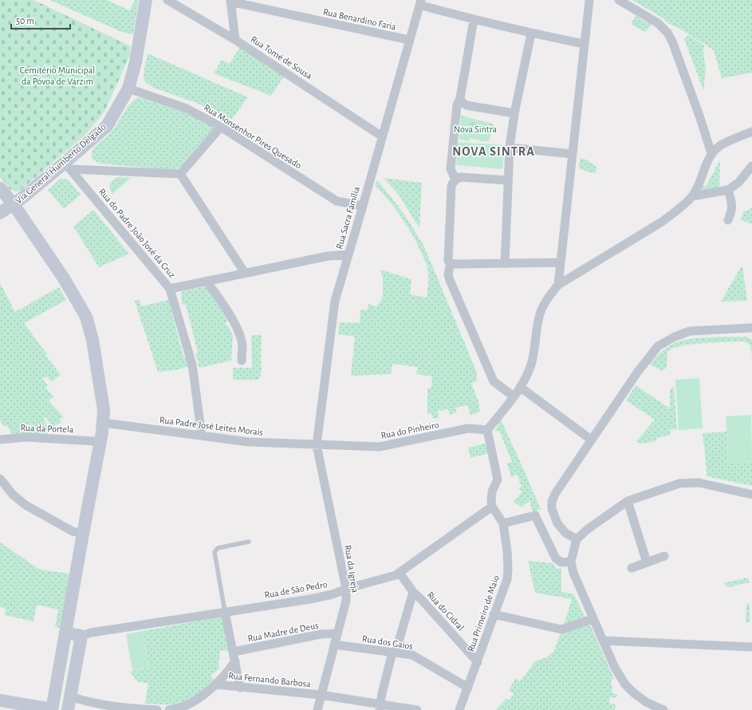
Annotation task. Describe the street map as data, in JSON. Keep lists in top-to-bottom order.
{
  "streets": {
    "main road": ["Via General Humberto Delgado"],
    "street": [
      "Rua Benardino Faria",
      "Rua Tomé de Sousa",
      "Rua Monsenhor Pires Quesado",
      "Rua Sacra Família",
      "Rua do Padre João José da Cruz",
      "Rua Padre José Leites Morais",
      "Rua da Portela",
      "Rua do Pinheiro",
      "Rua da Igreja",
      "Rua de São Pedro",
      "Rua do Cidral",
      "Rua Primeiro de Maio",
      "Rua Madre de Deus",
      "Rua dos Gaios",
      "Rua Fernando Barbosa"
    ]
  },
  "crossings": [
    ["Rua Benardino Faria", "Rua Sacra Família"],
    ["Rua Tomé de Sousa", "Rua Sacra Família"],
    ["Rua Monsenhor Pires Quesado", "Via General Humberto Delgado"],
    ["Rua Monsenhor Pires Quesado", "Rua Sacra Família"],
    ["Via General Humberto Delgado", "Rua do Padre João José da Cruz"],
    ["Rua Sacra Família", "Rua Padre José Leites Morais"],
    ["Rua Sacra Família", "Rua do Pinheiro"],
    ["Rua Sacra Família", "Rua da Igreja"],
    ["Rua do Padre João José da Cruz", "Rua Padre José Leites Morais"],
    ["Rua Padre José Leites Morais", "Rua da Portela"],
    ["Rua Padre José Leites Morais", "Rua do Pinheiro"],
    ["Rua Padre José Leites Morais", "Rua da Igreja"],
    ["Rua do Pinheiro", "Rua da Igreja"],
    ["Rua da Igreja", "Rua de São Pedro"],
    ["Rua da Igreja", "Rua Madre de Deus"],
    ["Rua da Igreja", "Rua dos Gaios"],
    ["Rua da Igreja", "Rua Fernando Barbosa"],
    ["Rua de São Pedro", "Rua do Cidral"],
    ["Rua de São Pedro", "Rua Primeiro de Maio"],
    ["Rua do Cidral", "Rua Primeiro de Maio"],
    ["Rua Primeiro de Maio", "Rua dos Gaios"]
  ],
  "districts": ["NOVA SINTRA"],
  "parks": ["Cemitério Municipal da Póvoa de Varzim", "Nova Sintra"],
  "scale_bar": "50 m"
}
